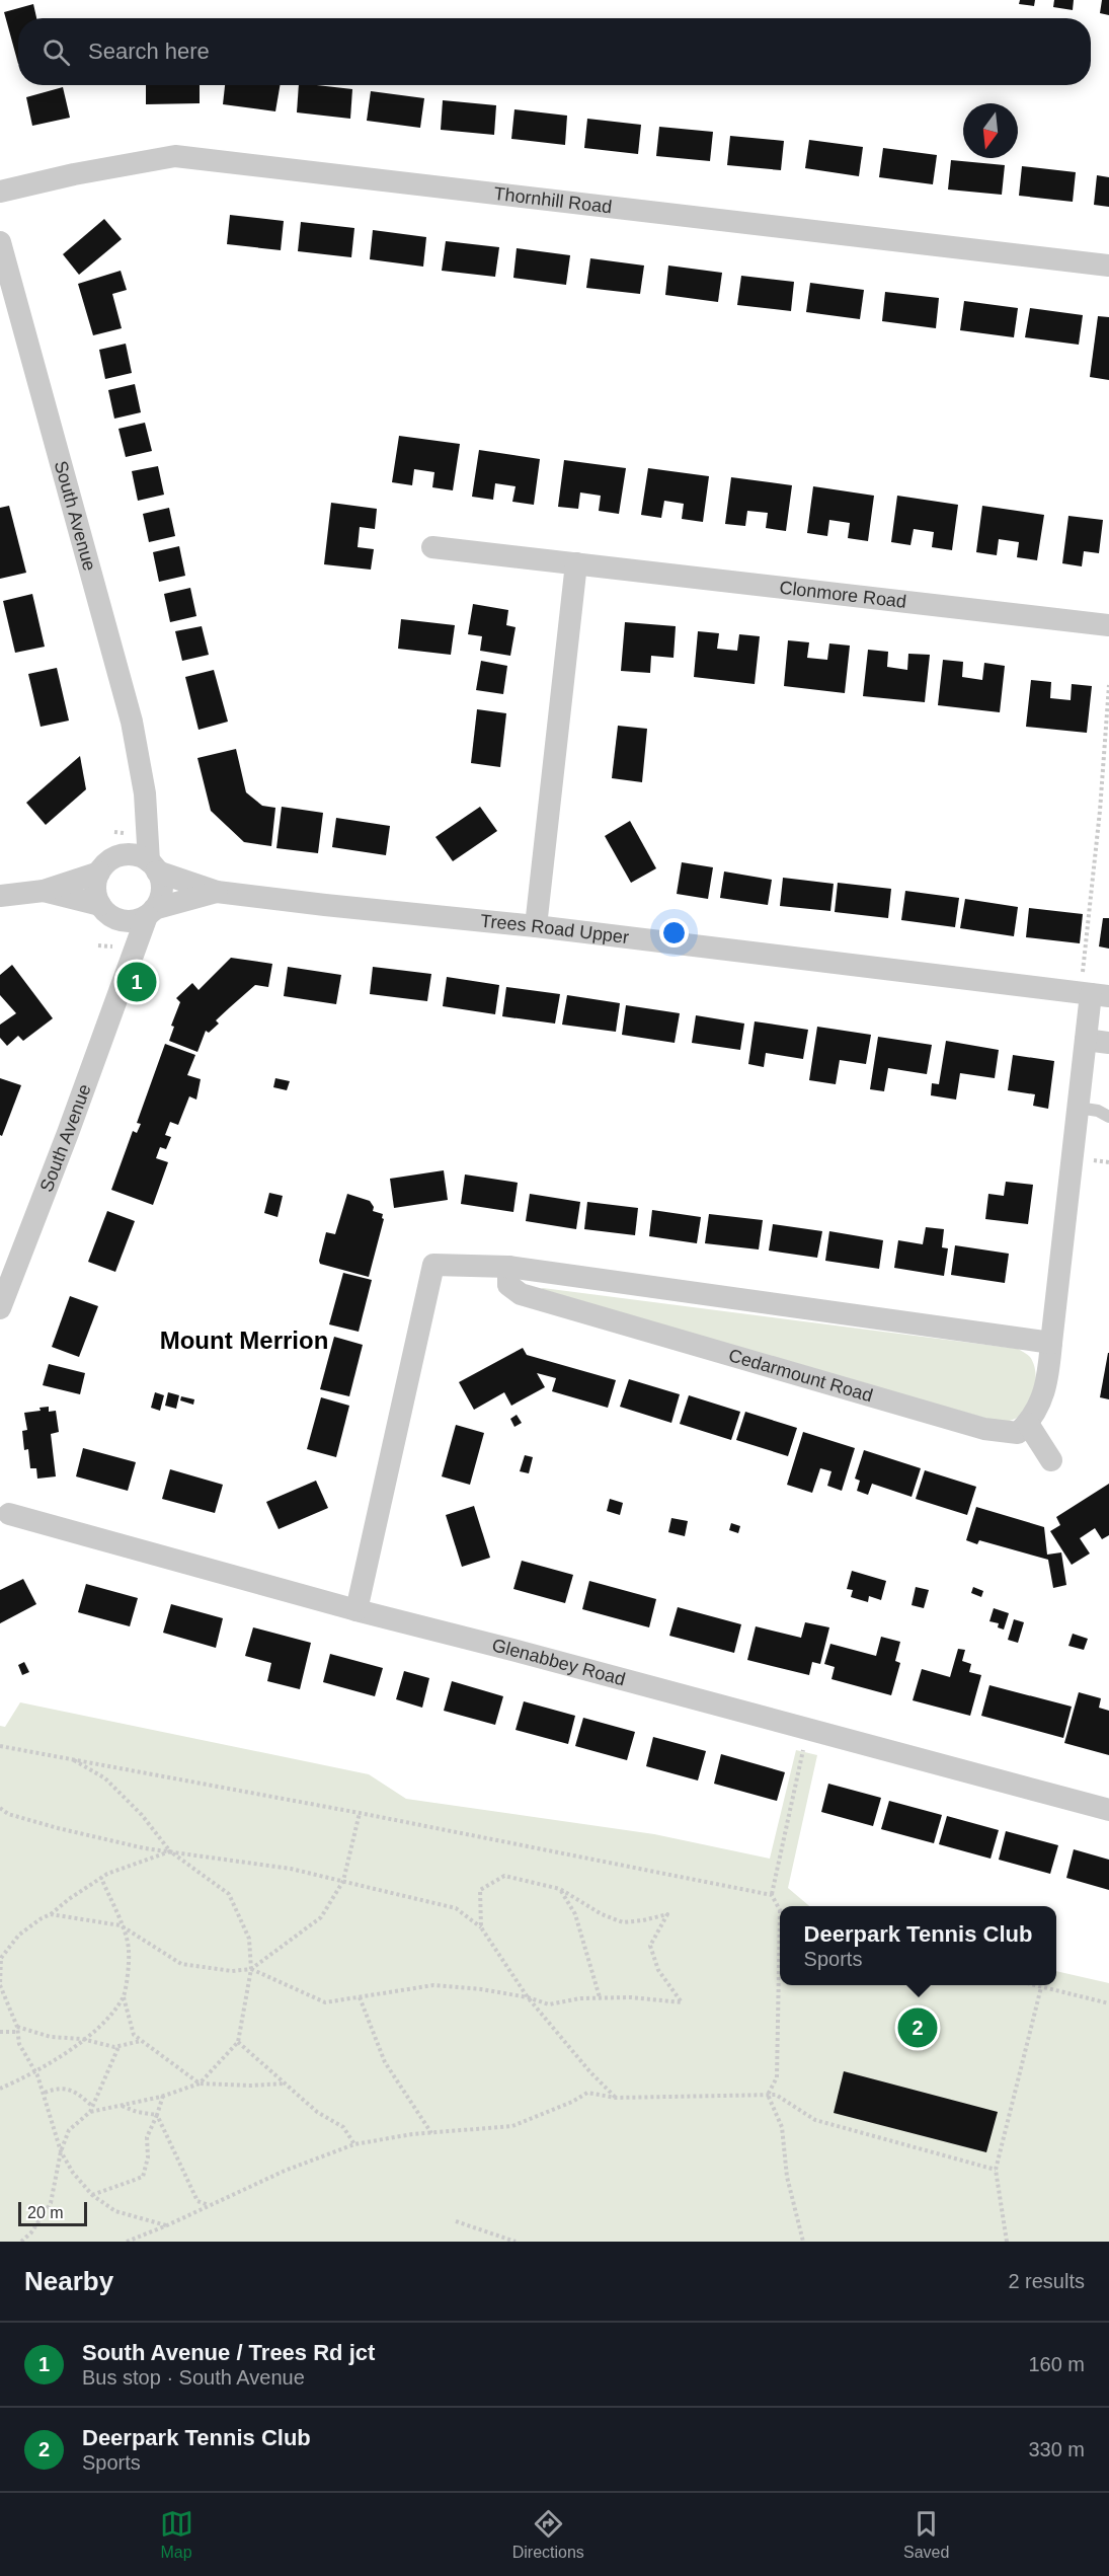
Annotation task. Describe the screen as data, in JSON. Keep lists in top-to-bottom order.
{
  "streets": {
    "street": [
      "Thornhill Road",
      "South Avenue",
      "Clonmore Road",
      "Trees Road Upper",
      "Cedarmount Road",
      "Glenabbey Road"
    ]
  },
  "districts": ["Mount Merrion"],
  "scale_bar": "20 m",
  "north": "bottom",
  "page": {
    "search": "Search here",
    "pins": ["1", "2"],
    "popup": ["Deerpark Tennis Club", "Sports"],
    "scale": "20 m",
    "heading": ["Nearby", "2 results"],
    "list": [
      {
        "mark": "1",
        "name": "South Avenue / Trees Rd jct",
        "note": "Bus stop · South Avenue",
        "value": "160 m"
      },
      {
        "mark": "2",
        "name": "Deerpark Tennis Club",
        "note": "Sports",
        "value": "330 m"
      }
    ],
    "nav": ["Map", "Directions", "Saved"]
  }
}
